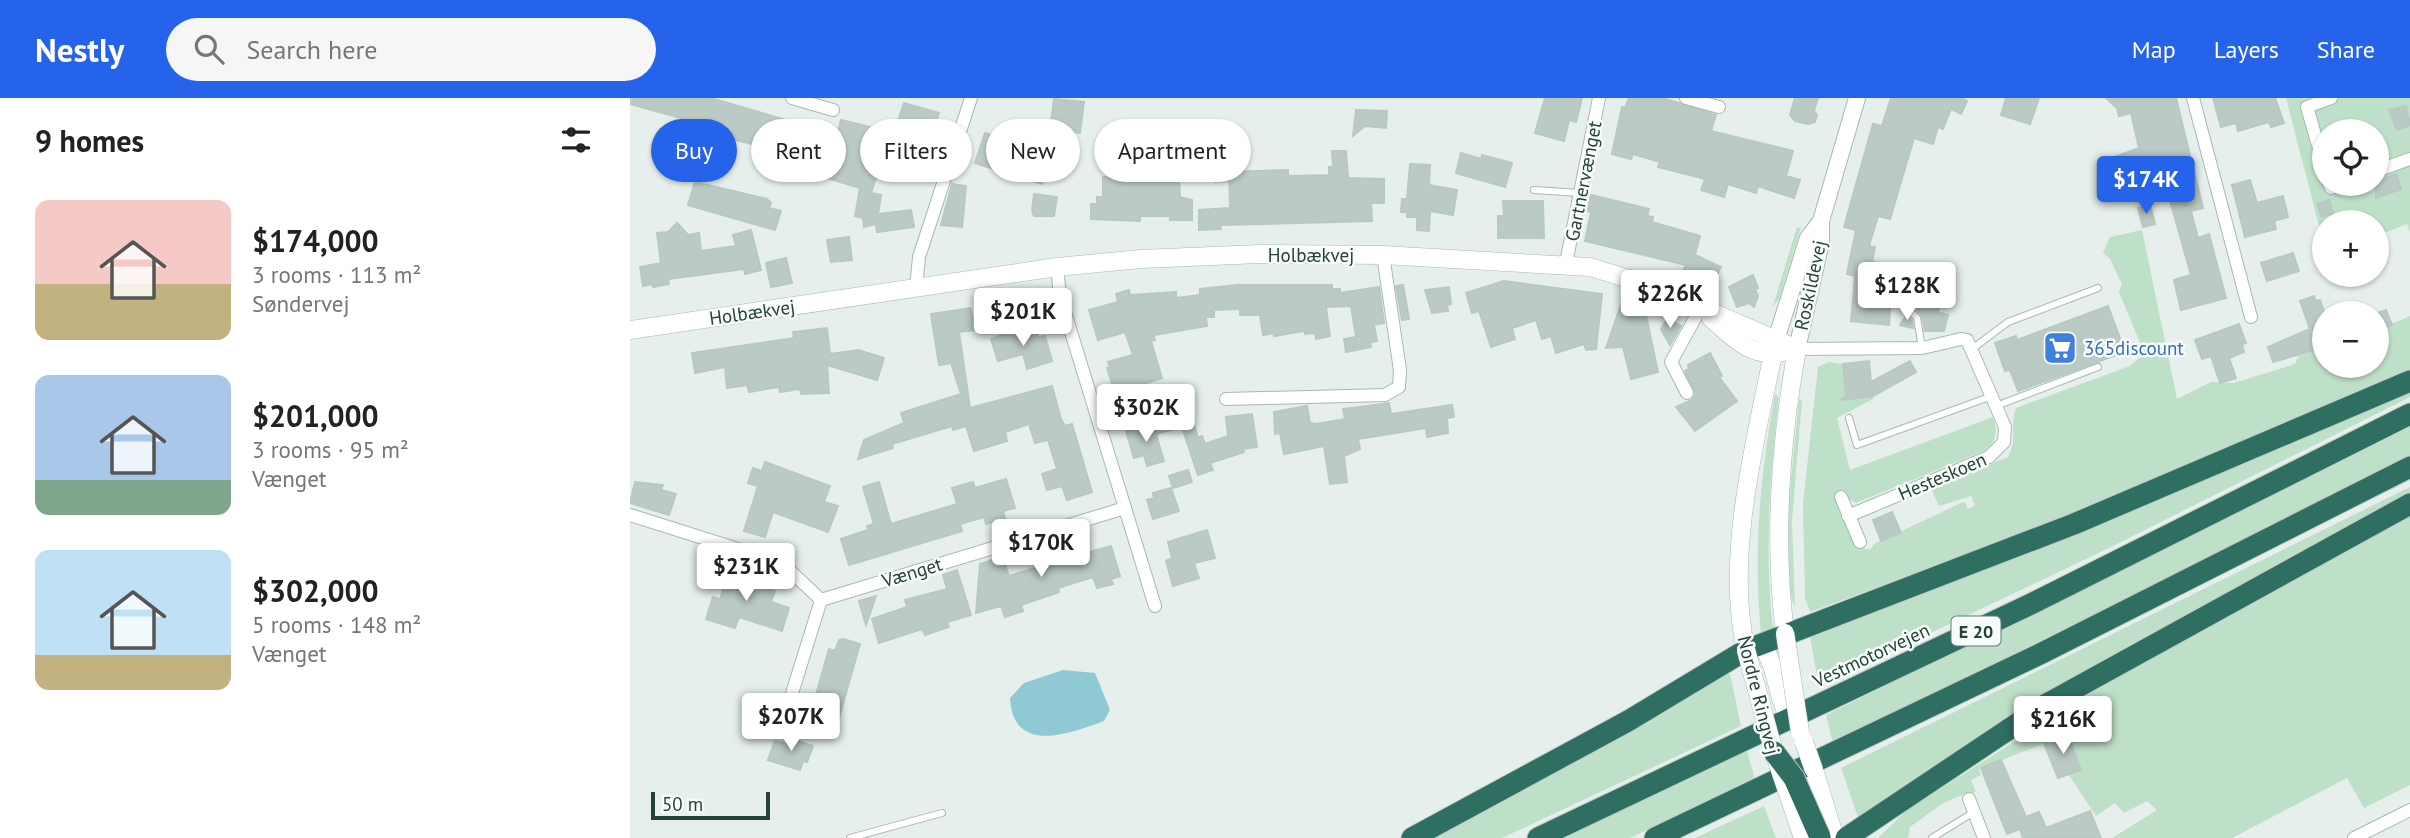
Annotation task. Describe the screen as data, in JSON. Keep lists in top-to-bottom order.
{
  "streets": {
    "highway": ["E 20", "Vestmotorvejen"],
    "main road": ["Holbækvej", "Nordre Ringvej"],
    "street": [
      "Gartnervænget",
      "Roskildevej",
      "Hesteskoen",
      "Vænget"
    ]
  },
  "crossings": [
    ["Gartnervænget", "Holbækvej"],
    ["Holbækvej", "Roskildevej"],
    ["Holbækvej", "Nordre Ringvej"],
    ["Roskildevej", "Nordre Ringvej"]
  ],
  "places": {
    "supermarket": ["365discount"]
  },
  "scale_bar": "50 m",
  "page": {
    "header": "Nestly",
    "search": "Search here",
    "nav": ["Map", "Layers", "Share"],
    "heading": "9 homes",
    "map_buttons": ["+", "−"],
    "chip": [
      "Buy",
      "Rent",
      "Filters",
      "New",
      "Apartment"
    ],
    "price": [
      "$174K",
      "$128K",
      "$226K",
      "$201K",
      "$302K",
      "$170K",
      "$231K",
      "$207K",
      "$216K"
    ],
    "list": [
      {
        "name": "$174,000",
        "note": "3 rooms · 113 m² · Søndervej"
      },
      {
        "name": "$201,000",
        "note": "3 rooms · 95 m² · Vænget"
      },
      {
        "name": "$302,000",
        "note": "5 rooms · 148 m² · Vænget"
      }
    ],
    "scale": "50 m"
  }
}
